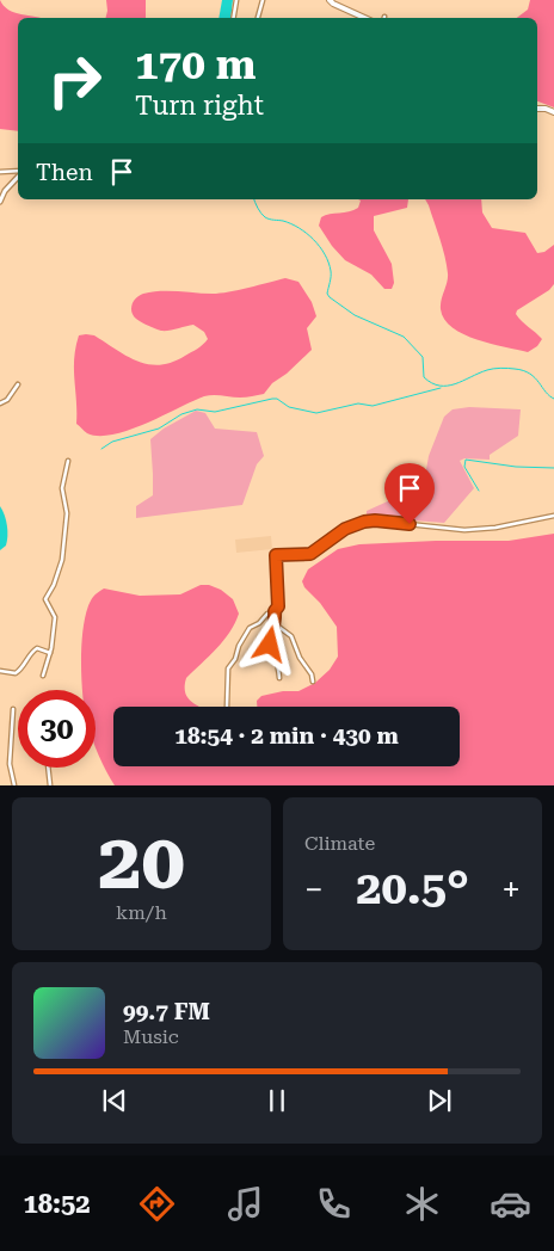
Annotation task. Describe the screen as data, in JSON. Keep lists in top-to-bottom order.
{
  "page": {
    "turn": ["170 m", "Turn right"],
    "then": "Then",
    "limit": "30",
    "trip": "18:54 · 2 min · 430 m",
    "tile": [
      ["20", "km/h"],
      "Climate"
    ],
    "heat": ["−", "20.5°", "+"],
    "song": ["99.7 FM", "Music"],
    "tabs": "18:52"
  }
}
